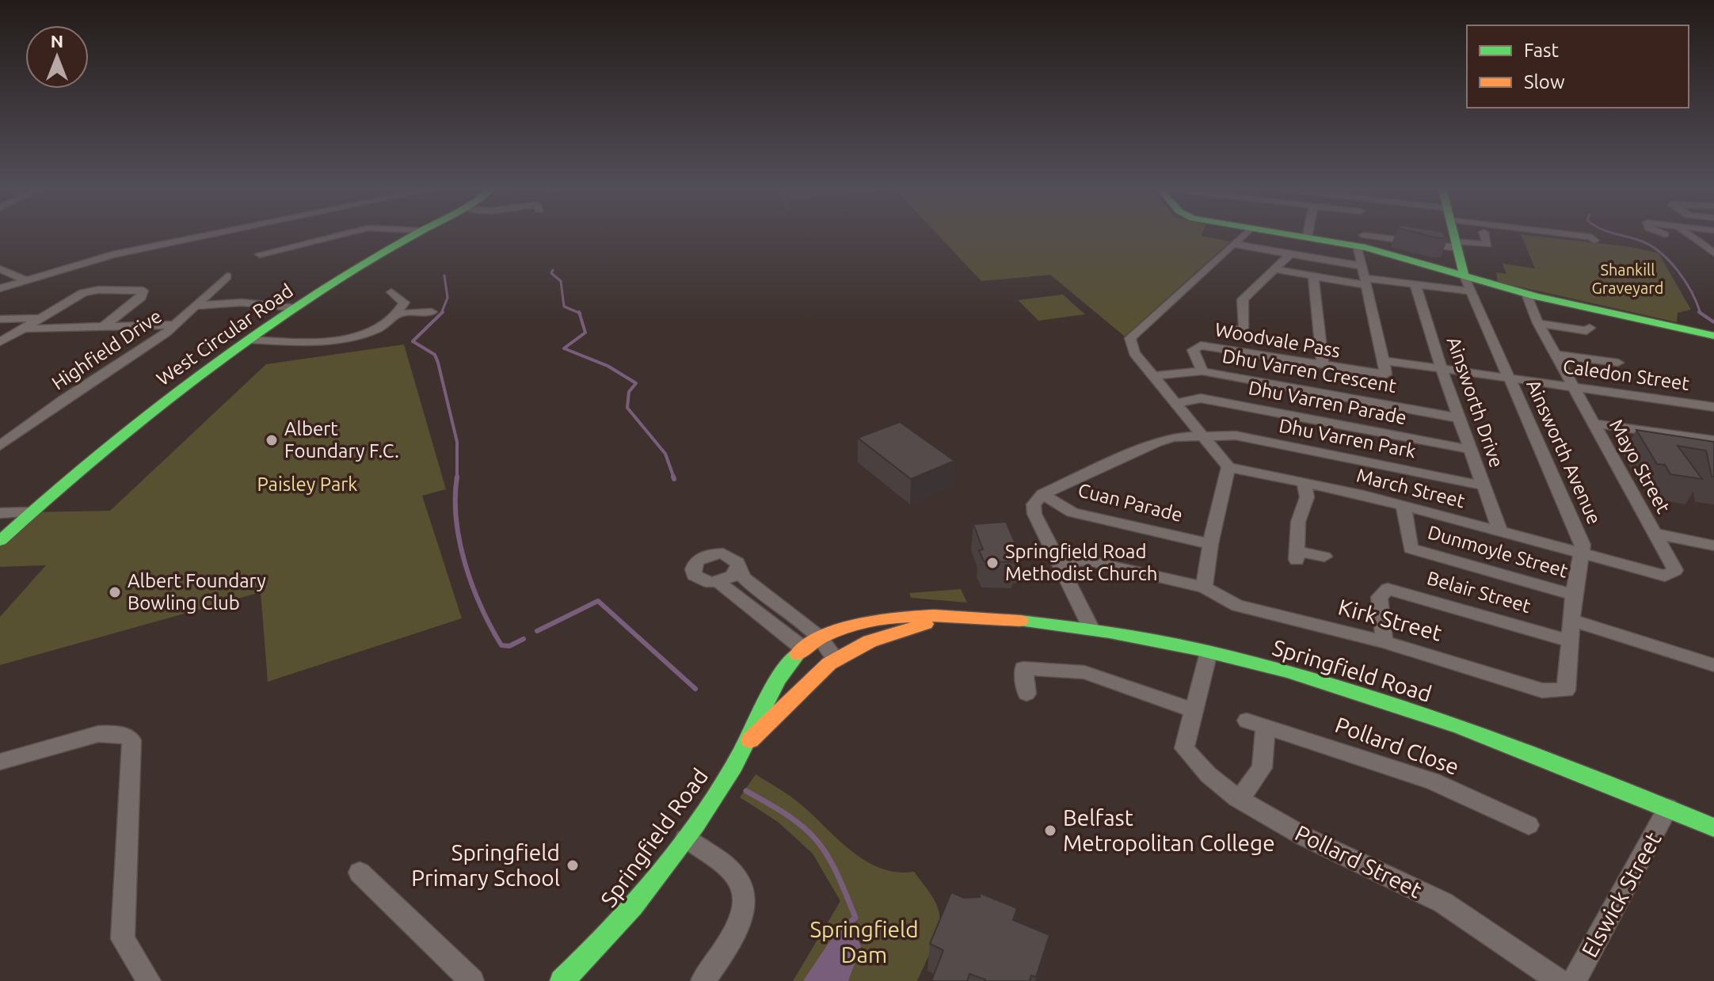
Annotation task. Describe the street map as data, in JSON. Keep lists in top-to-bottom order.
{
  "streets": {
    "main road": ["West Circular Road", "Springfield Road"],
    "street": [
      "Woodvale Pass",
      "Highfield Drive",
      "Dhu Varren Crescent",
      "Caledon Street",
      "Ainsworth Drive",
      "Dhu Varren Parade",
      "Dhu Varren Park",
      "Ainsworth Avenue",
      "Mayo Street",
      "March Street",
      "Cuan Parade",
      "Dunmoyle Street",
      "Belair Street",
      "Kirk Street",
      "Pollard Close",
      "Pollard Street",
      "Elswick Street"
    ]
  },
  "crossings": [
    ["Woodvale Pass", "Dhu Varren Crescent"],
    ["Woodvale Pass", "Caledon Street"],
    ["Dhu Varren Crescent", "Ainsworth Drive"],
    ["Caledon Street", "Ainsworth Drive"],
    ["Caledon Street", "Ainsworth Avenue"],
    ["Caledon Street", "Mayo Street"],
    ["Ainsworth Drive", "Dhu Varren Parade"],
    ["Ainsworth Drive", "Dhu Varren Park"],
    ["Ainsworth Drive", "March Street"],
    ["Dhu Varren Park", "Cuan Parade"],
    ["Ainsworth Avenue", "Mayo Street"],
    ["Ainsworth Avenue", "March Street"],
    ["Ainsworth Avenue", "Dunmoyle Street"],
    ["Ainsworth Avenue", "Belair Street"],
    ["Ainsworth Avenue", "Kirk Street"],
    ["Mayo Street", "March Street"],
    ["March Street", "Dunmoyle Street"],
    ["Belair Street", "Kirk Street"],
    ["Springfield Road", "Pollard Street"],
    ["Springfield Road", "Elswick Street"],
    ["Pollard Close", "Pollard Street"]
  ],
  "parks": ["Shankill Graveyard", "Paisley Park", "Springfield Dam"],
  "places": [
    "Albert Foundary F.C.",
    "Springfield Road Methodist Church",
    "Albert Foundary Bowling Club",
    "Belfast Metropolitan College",
    "Springfield Primary School"
  ],
  "legend": ["Fast", "Slow"],
  "north": "top"
}
